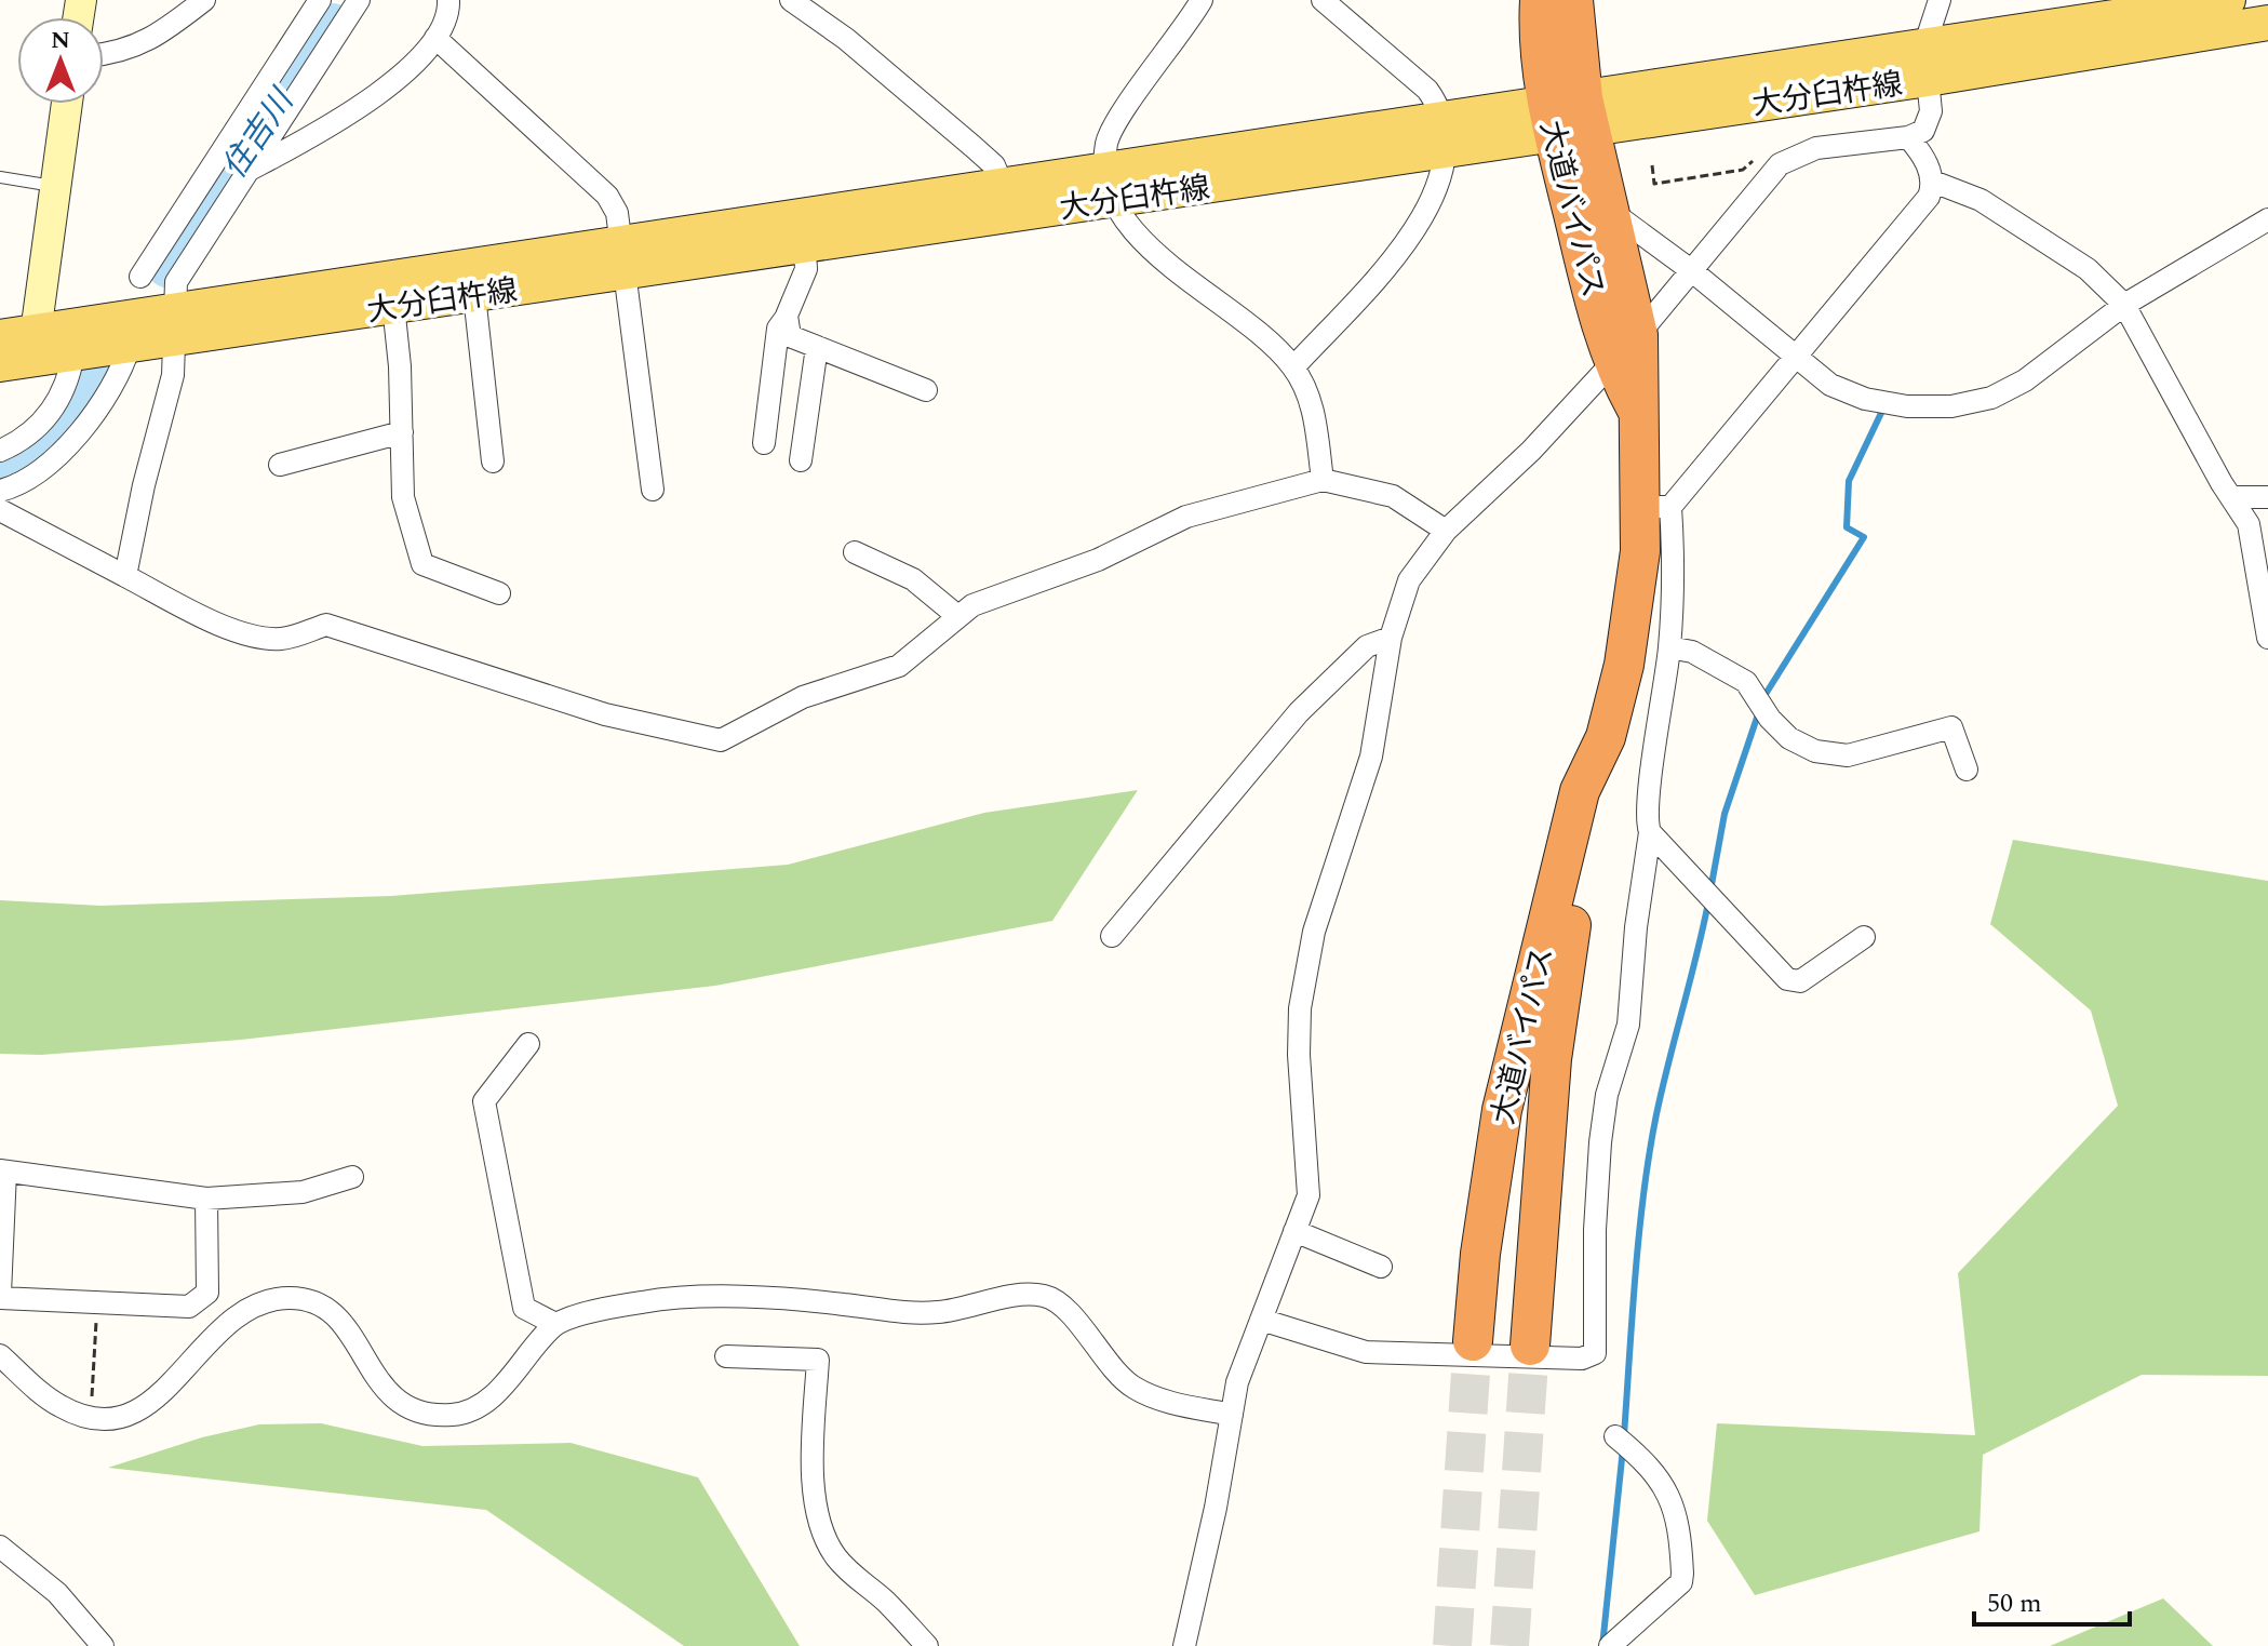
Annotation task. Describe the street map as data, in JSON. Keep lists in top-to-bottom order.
{
  "streets": {
    "highway": ["大道バイパス"],
    "main road": ["大分臼杵線"]
  },
  "crossings": [
    ["大分臼杵線", "大道バイパス"]
  ],
  "water": ["住吉川"],
  "scale_bar": "50 m",
  "north": "top"
}
